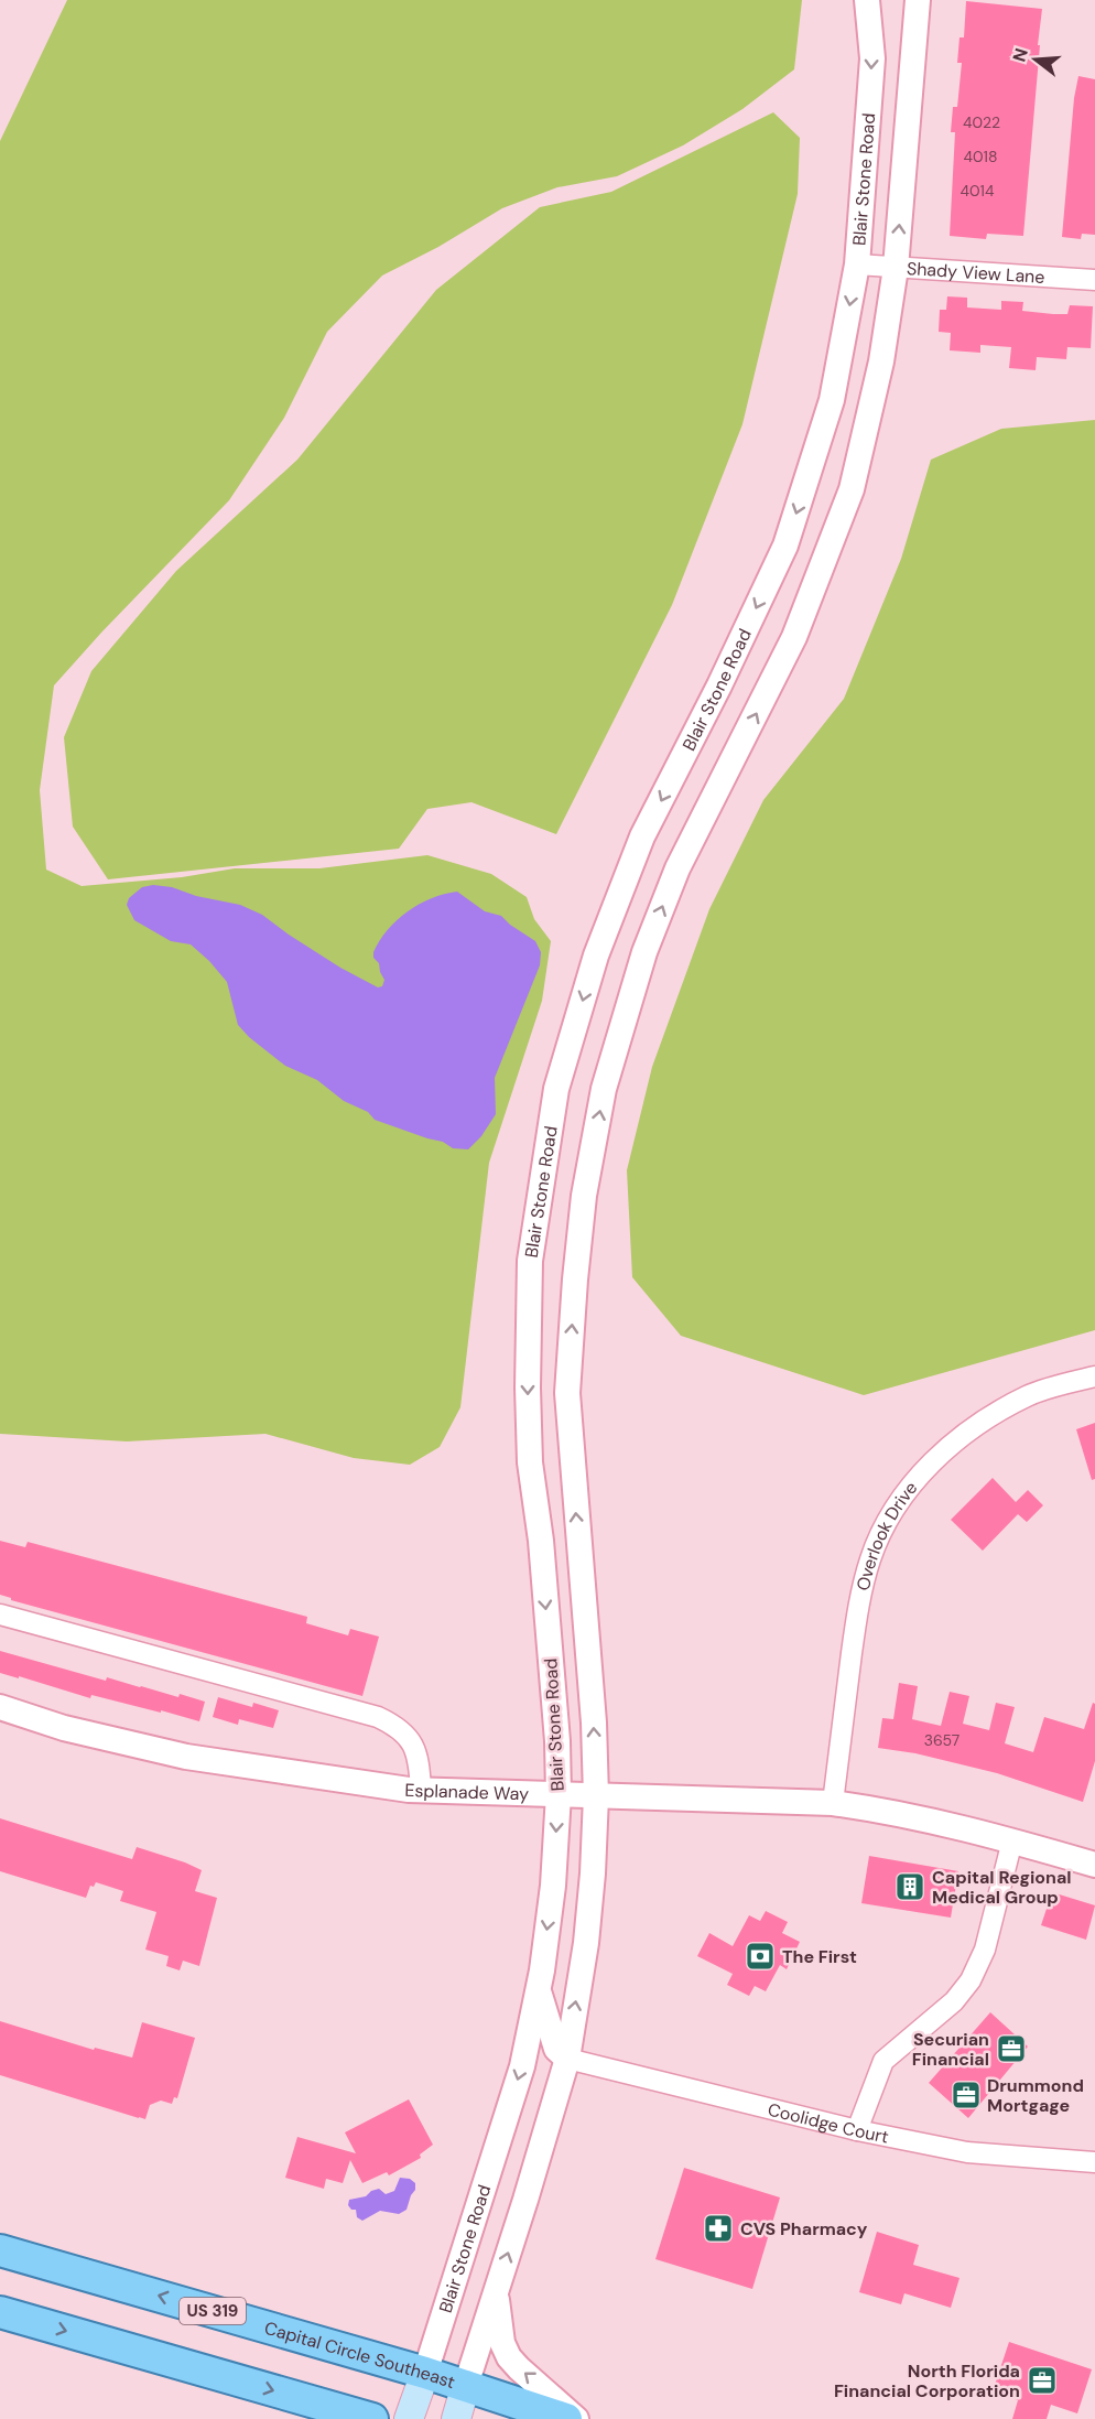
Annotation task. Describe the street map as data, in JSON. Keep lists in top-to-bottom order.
{
  "streets": {
    "main road": ["Blair Stone Road", "US 319", "Capital Circle Southeast"],
    "street": [
      "Shady View Lane",
      "Overlook Drive",
      "Esplanade Way",
      "Coolidge Court"
    ]
  },
  "crossings": [
    ["Blair Stone Road", "Shady View Lane"],
    ["Blair Stone Road", "Esplanade Way"],
    ["Blair Stone Road", "Coolidge Court"],
    ["Blair Stone Road", "Capital Circle Southeast"],
    ["Overlook Drive", "Esplanade Way"]
  ],
  "places": {
    "building": ["Capital Regional Medical Group"],
    "bank": ["The First"],
    "office": ["Securian Financial", "Drummond Mortgage", "North Florida Financial Corporation"],
    "pharmacy": ["CVS Pharmacy"]
  },
  "house_numbers": [
    "4022",
    "4018",
    "4014",
    "3657"
  ],
  "north": "left"
}
